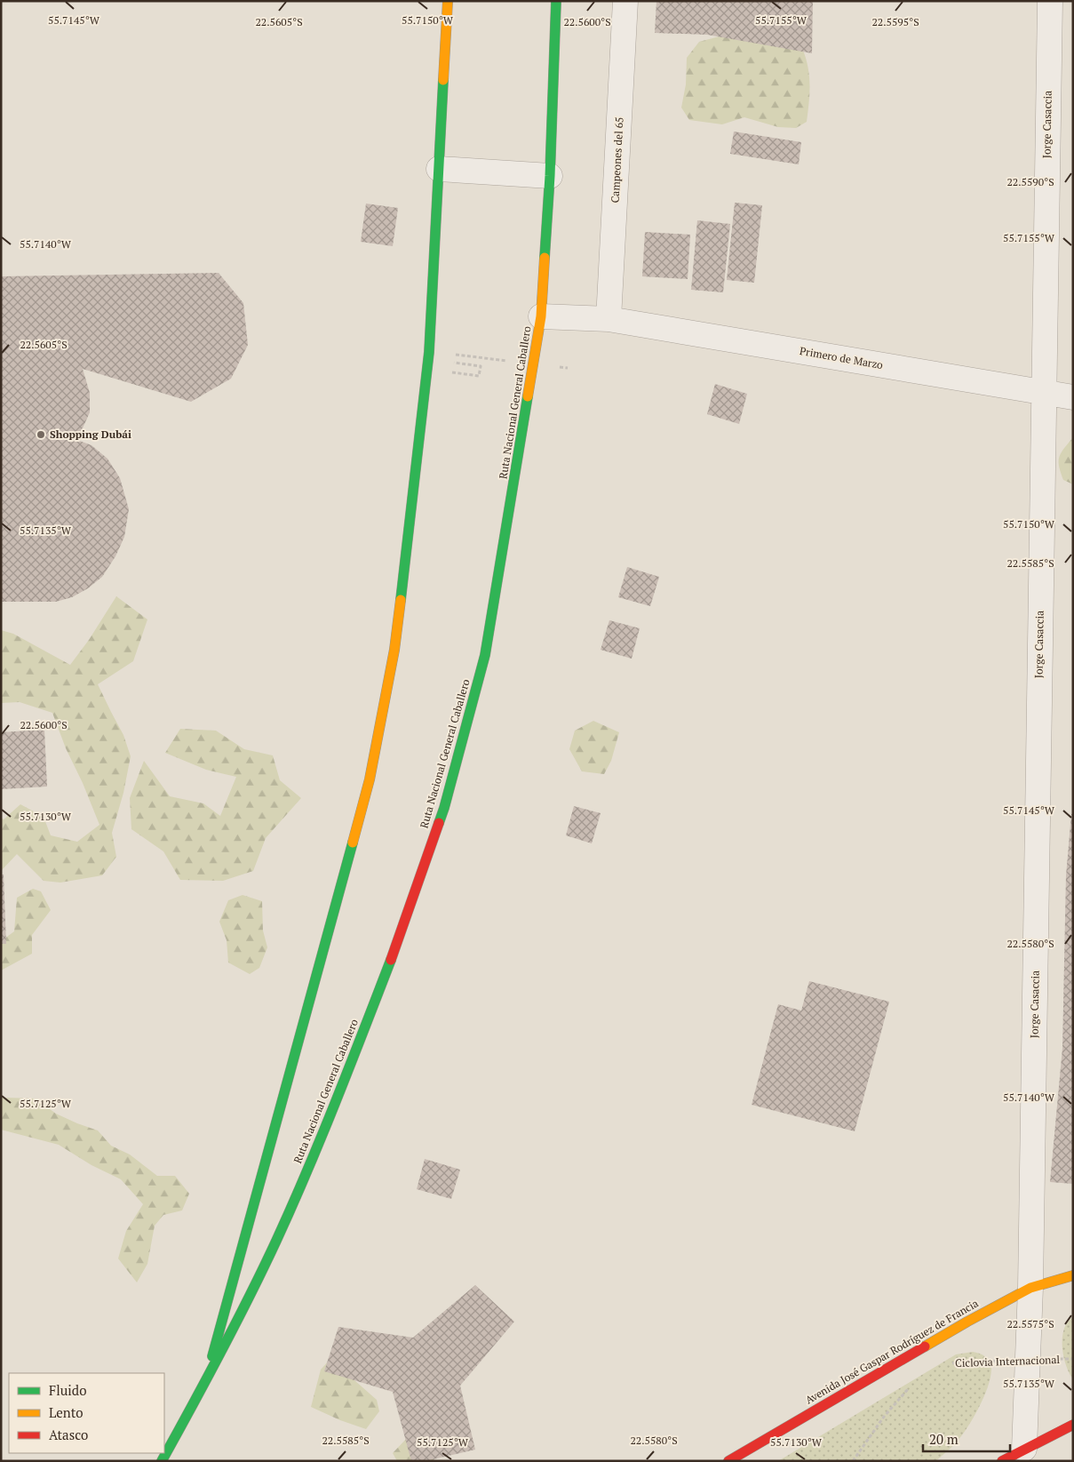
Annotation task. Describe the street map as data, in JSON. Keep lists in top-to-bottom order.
{
  "streets": {
    "main road": ["Ruta Nacional General Caballero", "Avenida José Gaspar Rodríguez de Francia"],
    "street": ["Jorge Casaccia", "Campeones del 65", "Primero de Marzo"],
    "path": ["Ciclovia Internacional"]
  },
  "crossings": [
    ["Jorge Casaccia", "Primero de Marzo"],
    ["Jorge Casaccia", "Avenida José Gaspar Rodríguez de Francia"],
    ["Jorge Casaccia", "Ciclovia Internacional"],
    ["Campeones del 65", "Primero de Marzo"],
    ["Primero de Marzo", "Ruta Nacional General Caballero"]
  ],
  "places": ["Shopping Dubái"],
  "legend": ["Fluido", "Lento", "Atasco"],
  "scale_bar": "20 m",
  "coordinates": [
    "55.7150°W",
    "55.7145°W",
    "55.7155°W",
    "22.5605°S",
    "22.5600°S",
    "22.5595°S",
    "22.5590°S",
    "55.7140°W",
    "55.7135°W",
    "22.5585°S",
    "55.7130°W",
    "22.5580°S",
    "55.7125°W",
    "22.5575°S"
  ]
}
